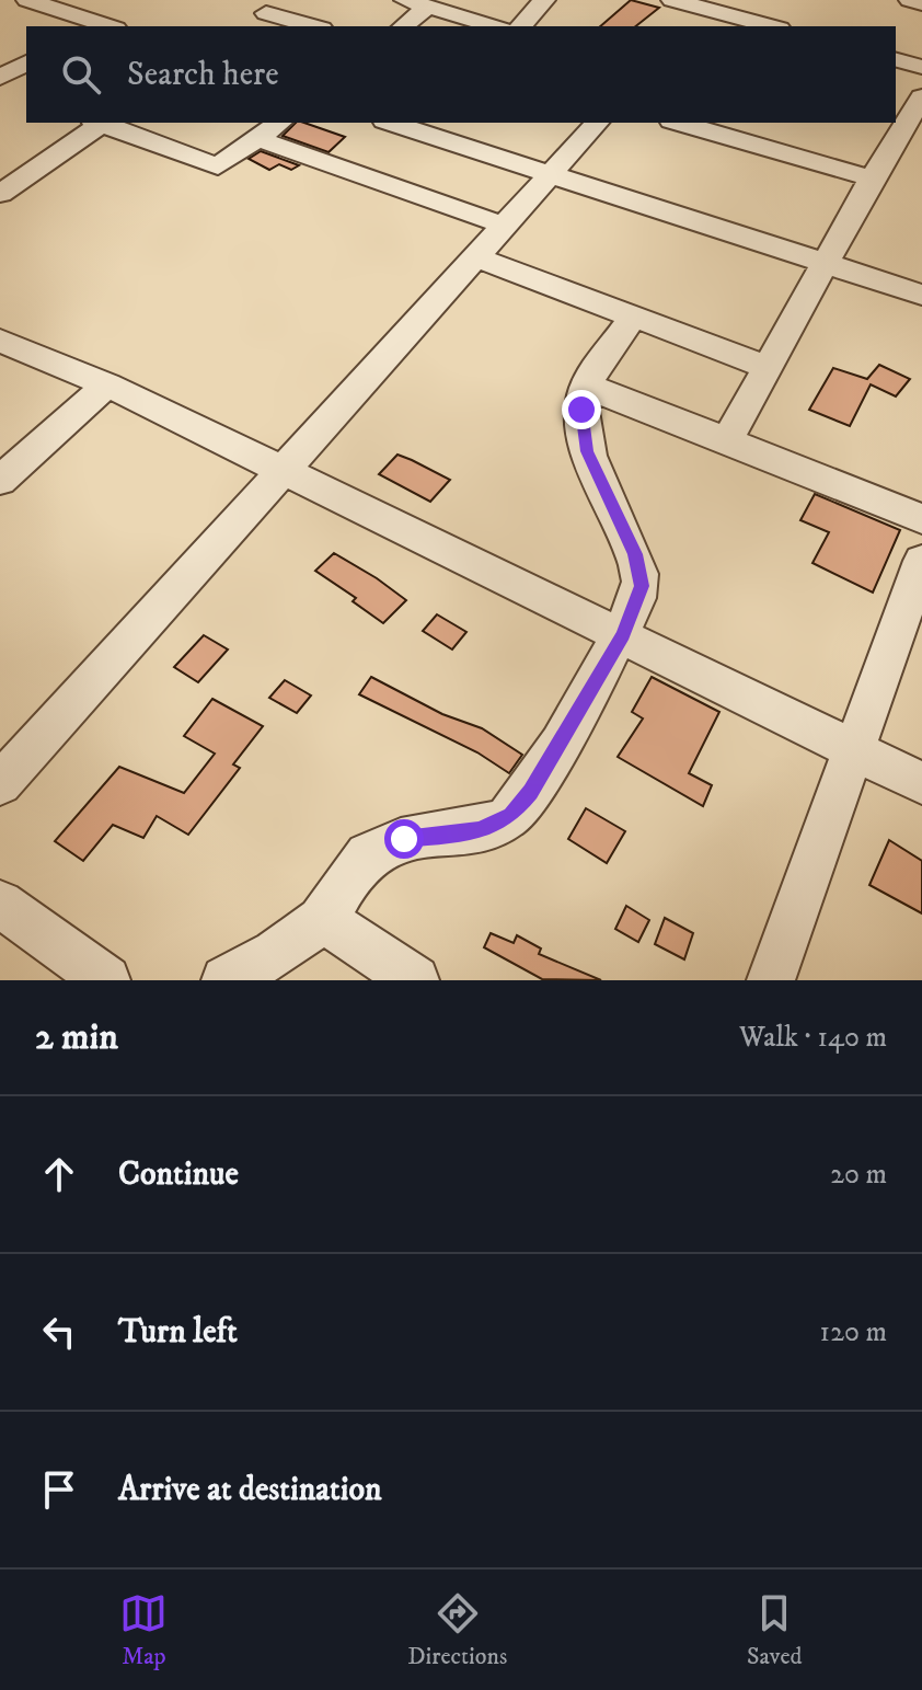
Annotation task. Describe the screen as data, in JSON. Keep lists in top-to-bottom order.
{
  "page": {
    "search": "Search here",
    "heading": ["2 min", "Walk · 140 m"],
    "list": [
      ["Continue", "20 m"],
      ["Turn left", "120 m"],
      "Arrive at destination"
    ],
    "nav": ["Map", "Directions", "Saved"]
  }
}
